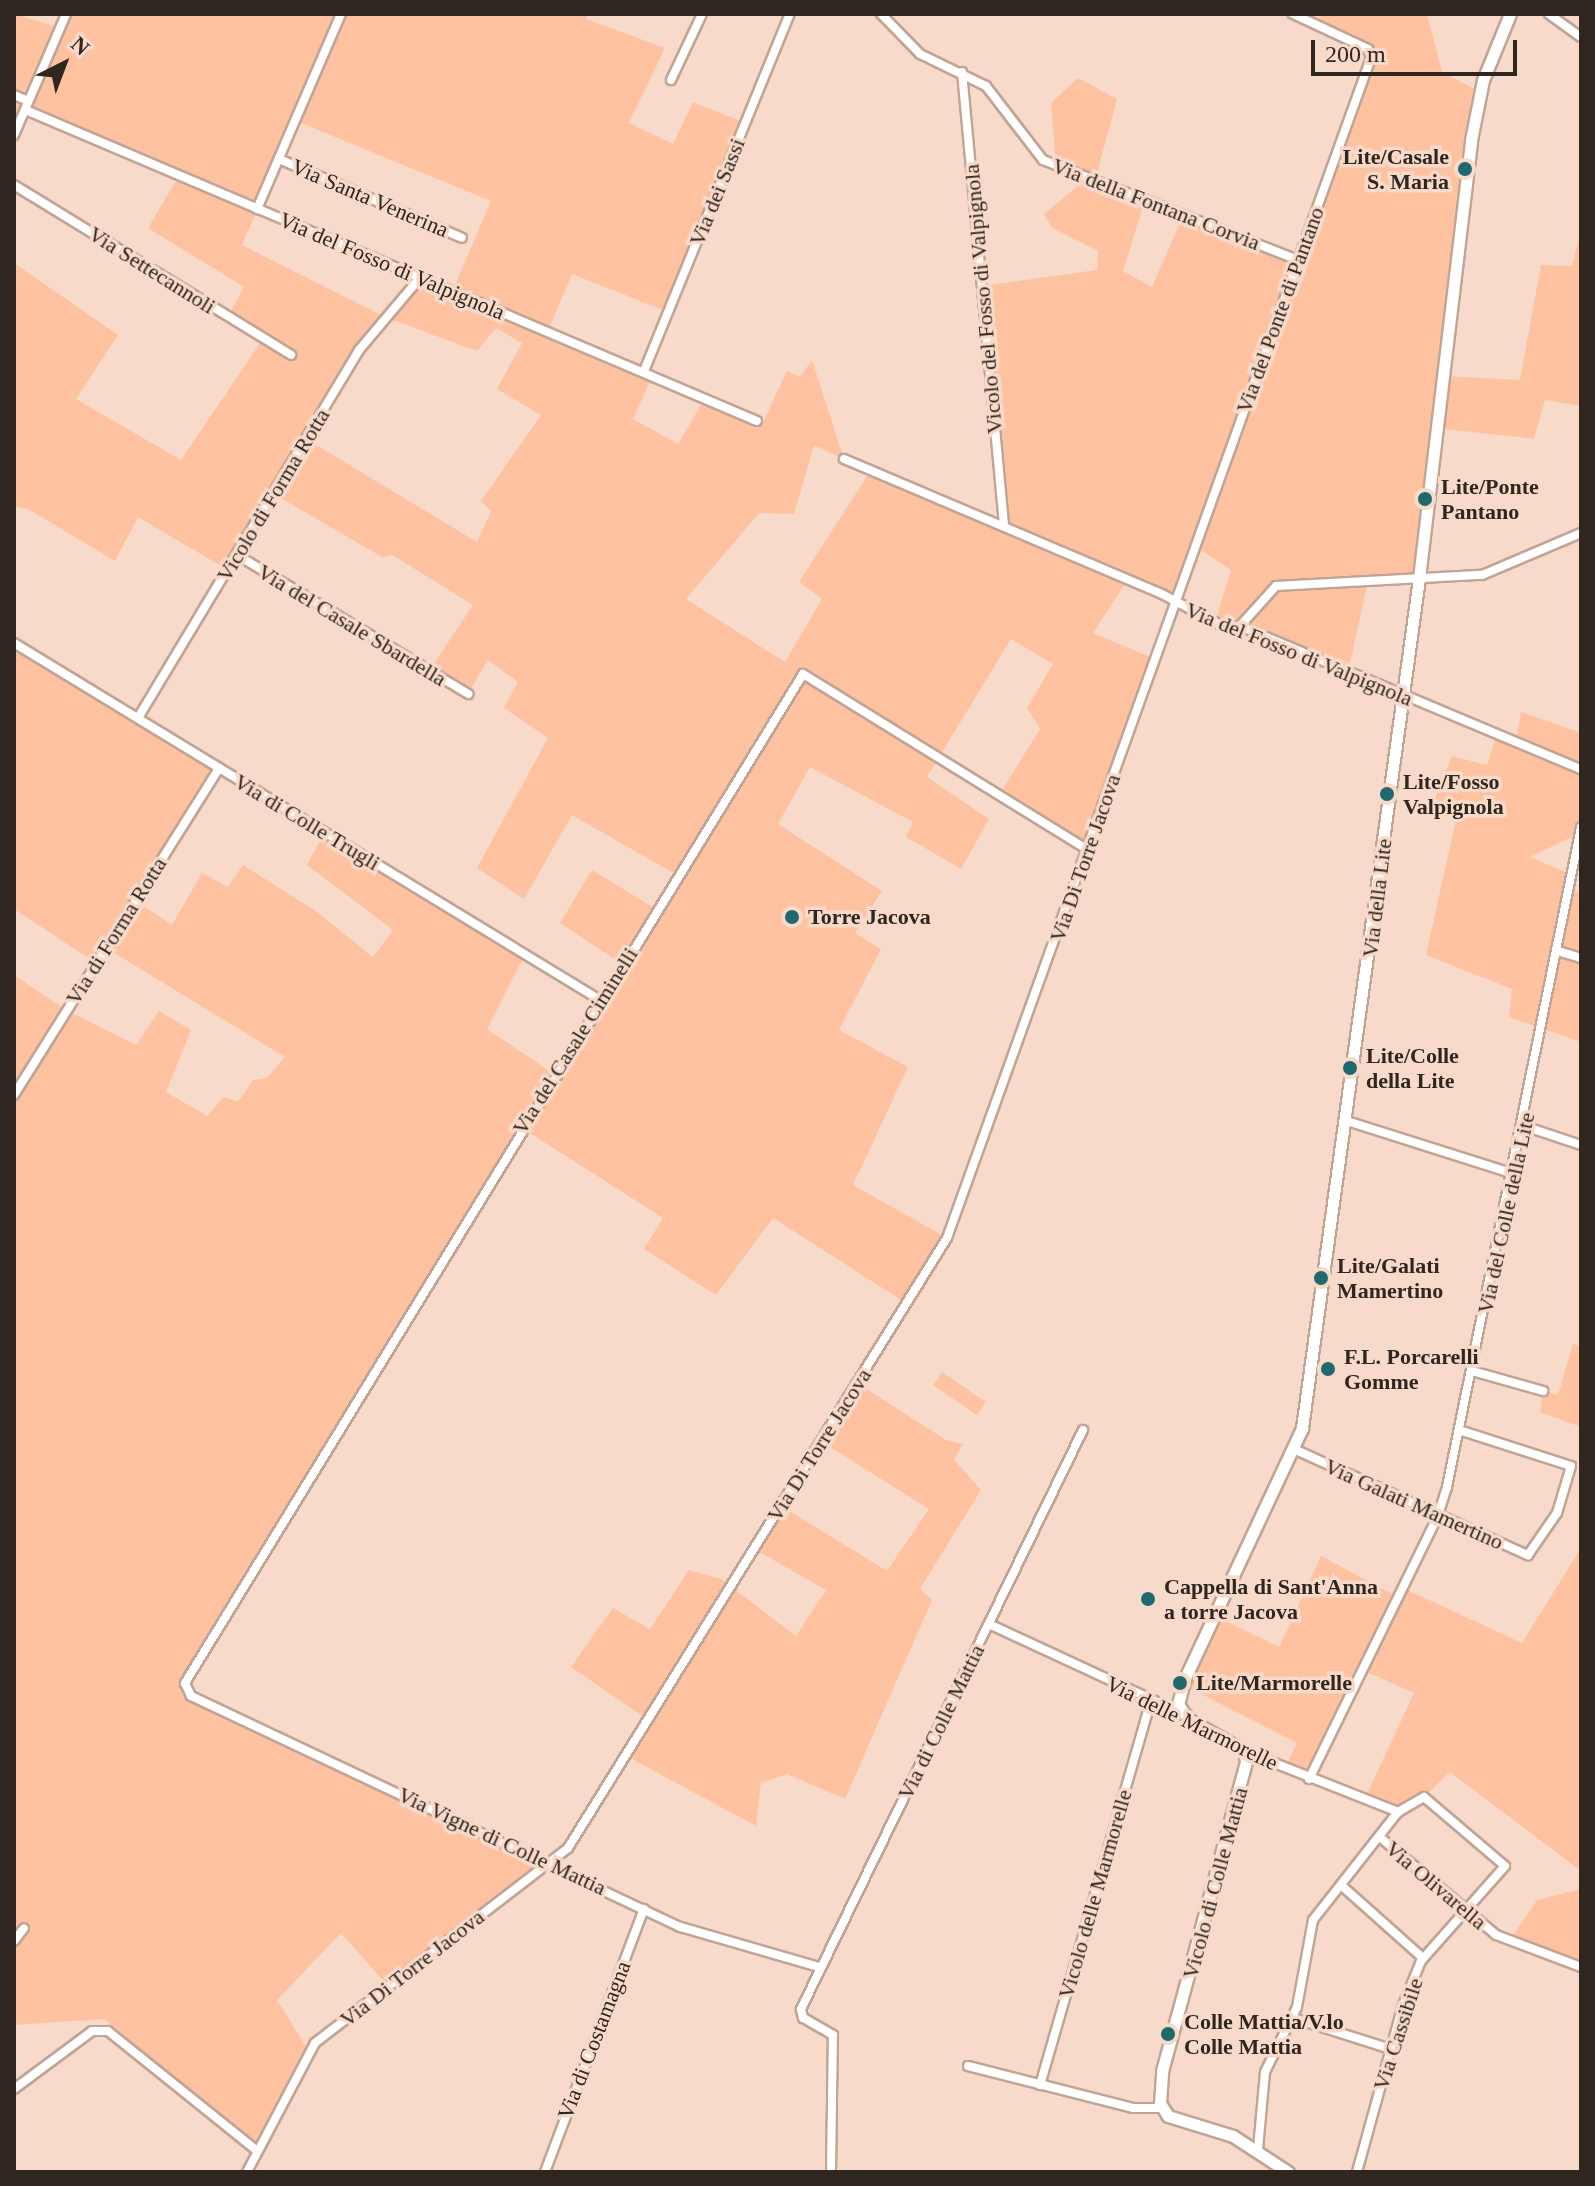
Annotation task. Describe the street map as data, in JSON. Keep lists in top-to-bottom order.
{
  "streets": {
    "street": [
      "Via dei Sassi",
      "Via Santa Venerina",
      "Via della Fontana Corvia",
      "Via del Fosso di Valpignola",
      "Via Settecannoli",
      "Vicolo del Fosso di Valpignola",
      "Via del Ponte di Pantano",
      "Vicolo di Forma Rotta",
      "Via del Casale Sbardella",
      "Via di Colle Trugli",
      "Via Di Torre Jacova",
      "Via della Lite",
      "Via di Forma Rotta",
      "Via del Casale Ciminelli",
      "Via del Colle della Lite",
      "Via Galati Mamertino",
      "Via di Colle Mattia",
      "Via delle Marmorelle",
      "Via Vigne di Colle Mattia",
      "Vicolo di Colle Mattia",
      "Via Olivarella",
      "Vicolo delle Marmorelle",
      "Via Cassibile",
      "Via di Costamagna"
    ]
  },
  "crossings": [
    ["Via dei Sassi", "Via del Fosso di Valpignola"],
    ["Via della Fontana Corvia", "Vicolo del Fosso di Valpignola"],
    ["Via della Fontana Corvia", "Via del Ponte di Pantano"],
    ["Via del Fosso di Valpignola", "Vicolo del Fosso di Valpignola"],
    ["Via del Fosso di Valpignola", "Via del Ponte di Pantano"],
    ["Via del Fosso di Valpignola", "Vicolo di Forma Rotta"],
    ["Via del Fosso di Valpignola", "Via Di Torre Jacova"],
    ["Via del Fosso di Valpignola", "Via della Lite"],
    ["Via del Ponte di Pantano", "Via Di Torre Jacova"],
    ["Vicolo di Forma Rotta", "Via del Casale Sbardella"],
    ["Vicolo di Forma Rotta", "Via di Colle Trugli"],
    ["Via di Colle Trugli", "Via di Forma Rotta"],
    ["Via di Colle Trugli", "Via del Casale Ciminelli"],
    ["Via Di Torre Jacova", "Via del Casale Ciminelli"],
    ["Via Di Torre Jacova", "Via Vigne di Colle Mattia"],
    ["Via della Lite", "Via Galati Mamertino"],
    ["Via della Lite", "Via delle Marmorelle"],
    ["Via del Casale Ciminelli", "Via Vigne di Colle Mattia"],
    ["Via del Colle della Lite", "Via Galati Mamertino"],
    ["Via del Colle della Lite", "Via delle Marmorelle"],
    ["Via di Colle Mattia", "Via delle Marmorelle"],
    ["Via di Colle Mattia", "Via Vigne di Colle Mattia"],
    ["Via delle Marmorelle", "Vicolo di Colle Mattia"],
    ["Via delle Marmorelle", "Vicolo delle Marmorelle"],
    ["Via delle Marmorelle", "Via Cassibile"],
    ["Via Vigne di Colle Mattia", "Via di Costamagna"],
    ["Via Olivarella", "Via Cassibile"]
  ],
  "places": [
    "Lite/Casale S. Maria",
    "Lite/Ponte Pantano",
    "Lite/Fosso Valpignola",
    "Torre Jacova",
    "Lite/Colle della Lite",
    "Lite/Galati Mamertino",
    "F.L. Porcarelli Gomme",
    "Cappella di Sant'Anna a torre Jacova",
    "Lite/Marmorelle",
    "Colle Mattia/V.lo Colle Mattia"
  ],
  "scale_bar": "200 m",
  "north": "top right"
}
